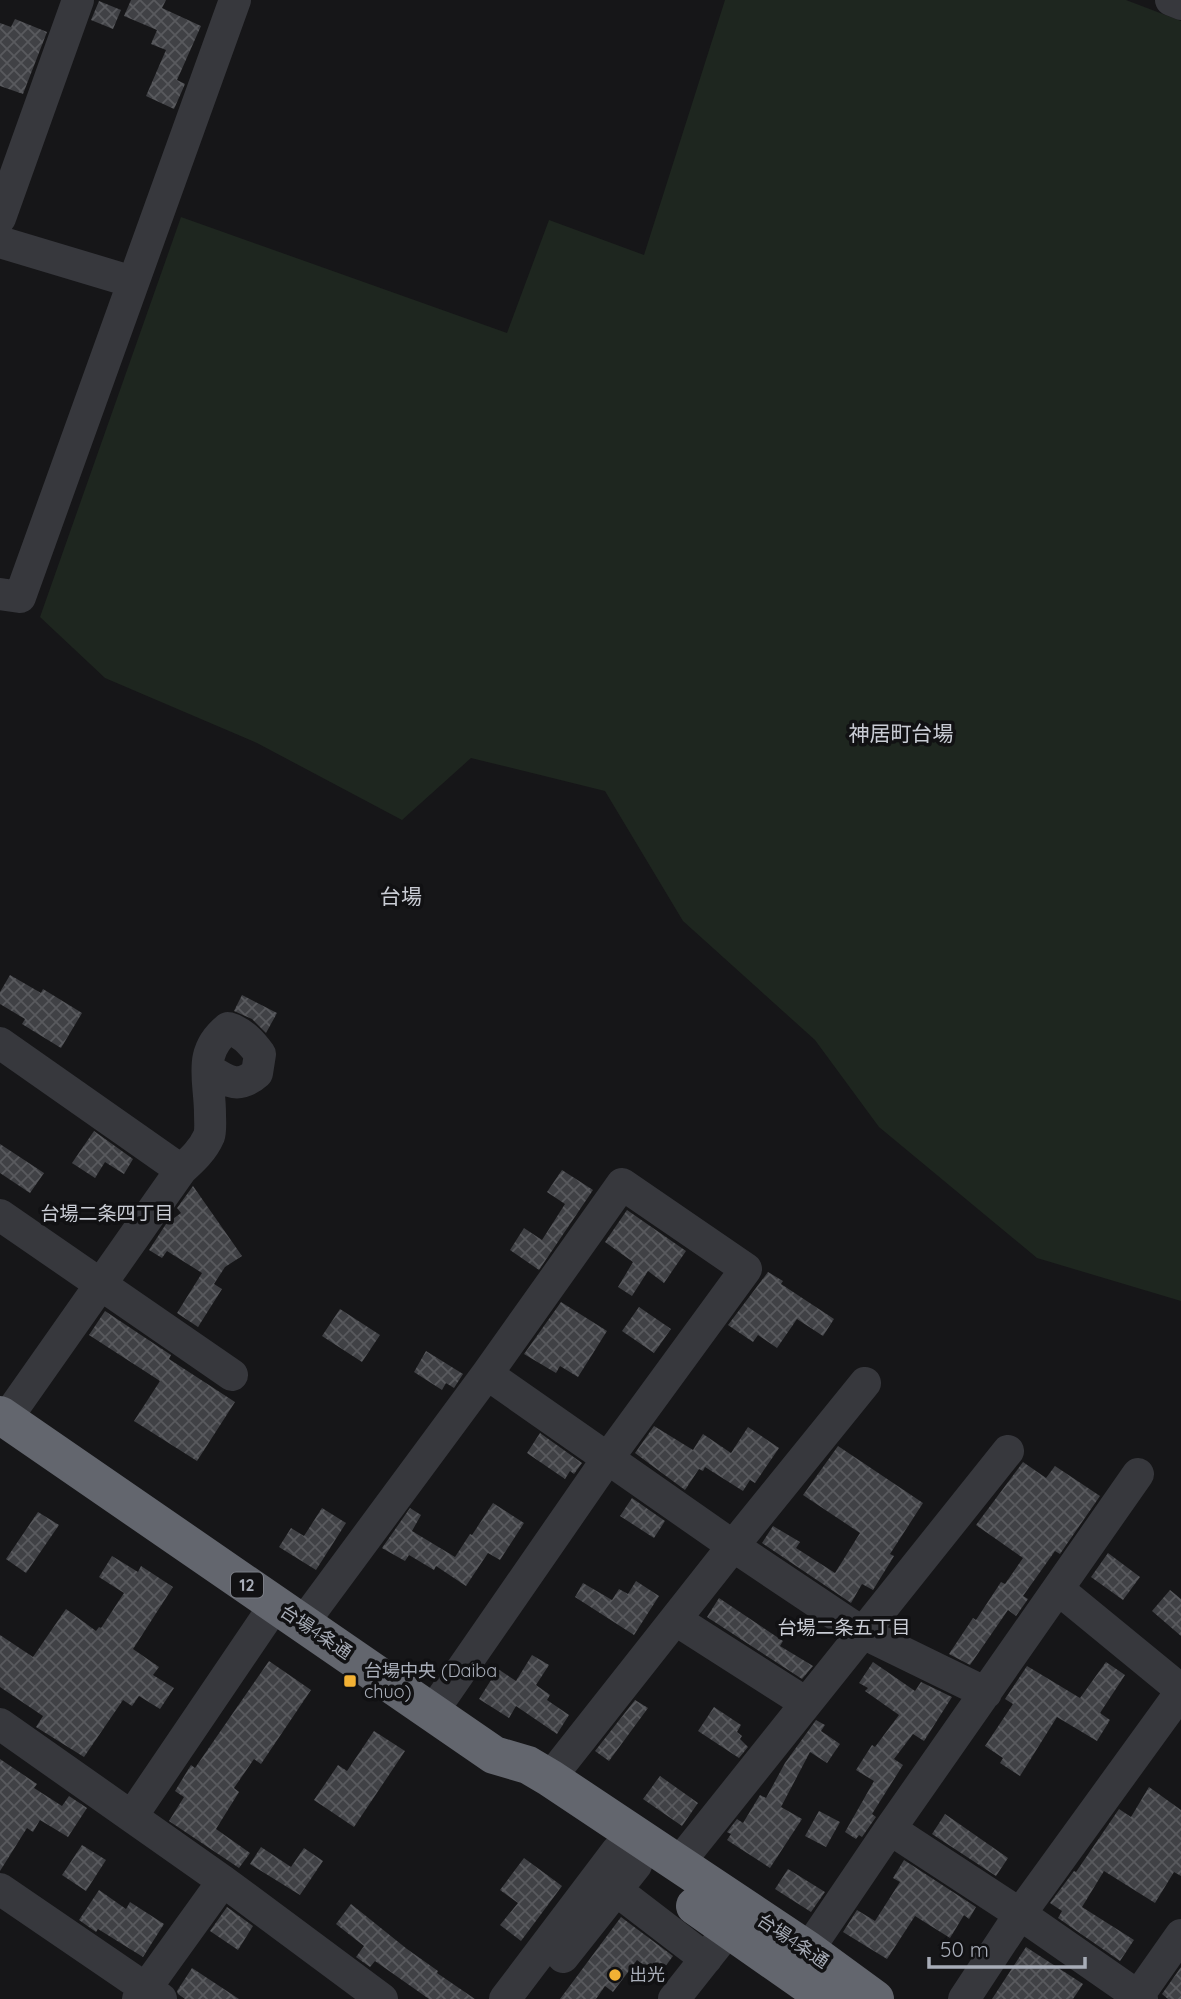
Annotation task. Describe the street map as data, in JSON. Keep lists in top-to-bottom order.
{
  "streets": {
    "highway": ["12", "台場4条通"]
  },
  "crossings": [
    ["12", "台場4条通"]
  ],
  "districts": [
    "神居町台場",
    "台場",
    "台場二条四丁目",
    "台場二条五丁目"
  ],
  "places": {
    "transit": ["台場中央 (Daiba chuo)"],
    "other": ["出光"]
  },
  "scale_bar": "50 m"
}
